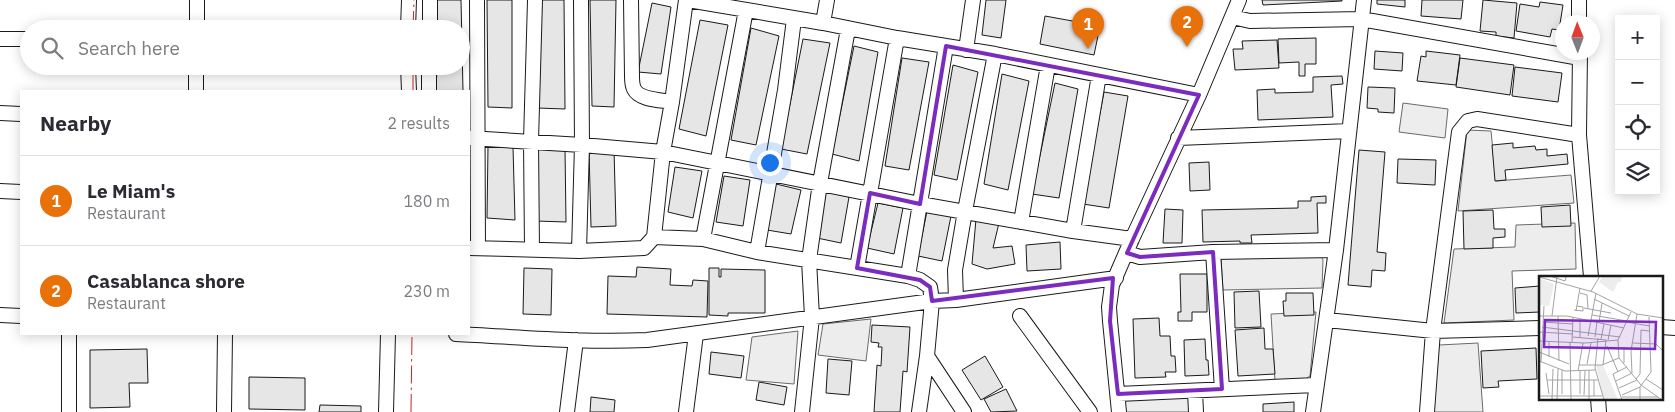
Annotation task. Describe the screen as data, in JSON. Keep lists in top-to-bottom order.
{
  "north": "top",
  "page": {
    "pins": ["2", "1"],
    "map_buttons": ["+", "−"],
    "search": "Search here",
    "heading": ["Nearby", "2 results"],
    "list": [
      {
        "mark": "1",
        "name": "Le Miam's",
        "note": "Restaurant",
        "value": "180 m"
      },
      {
        "mark": "2",
        "name": "Casablanca shore",
        "note": "Restaurant",
        "value": "230 m"
      }
    ]
  }
}
